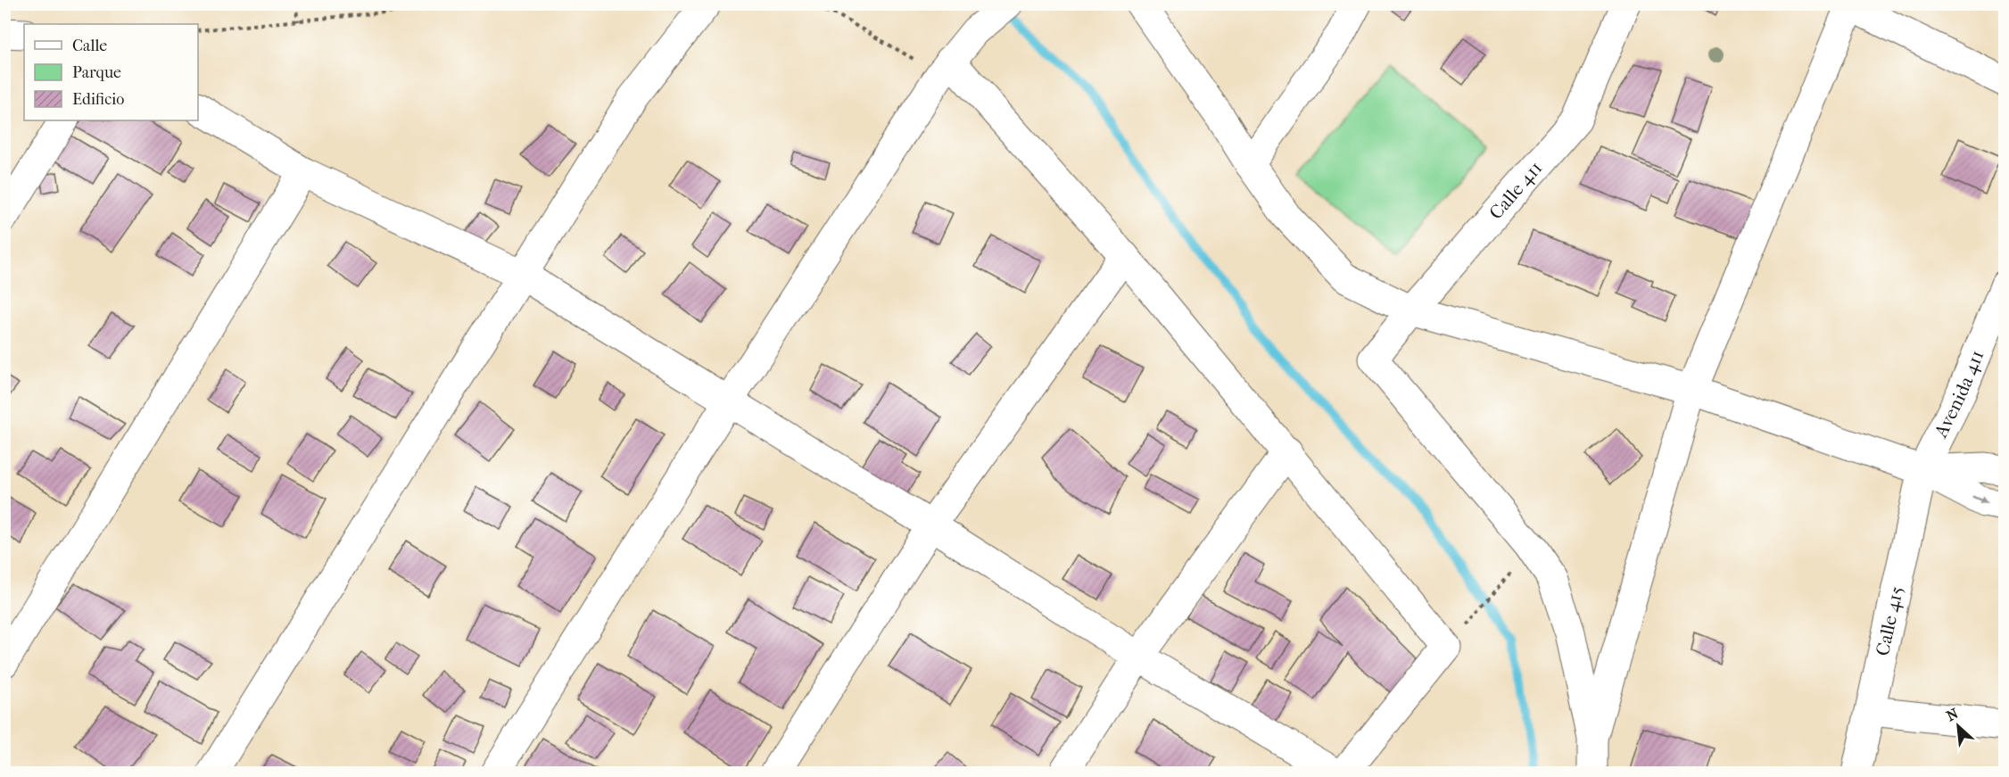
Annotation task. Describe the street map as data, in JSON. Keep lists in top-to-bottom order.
{
  "streets": {
    "street": ["Calle 411", "Avenida 411", "Calle 415"]
  },
  "crossings": [
    ["Avenida 411", "Calle 415"]
  ],
  "legend": ["Calle", "Parque", "Edificio"],
  "north": "top left"
}
